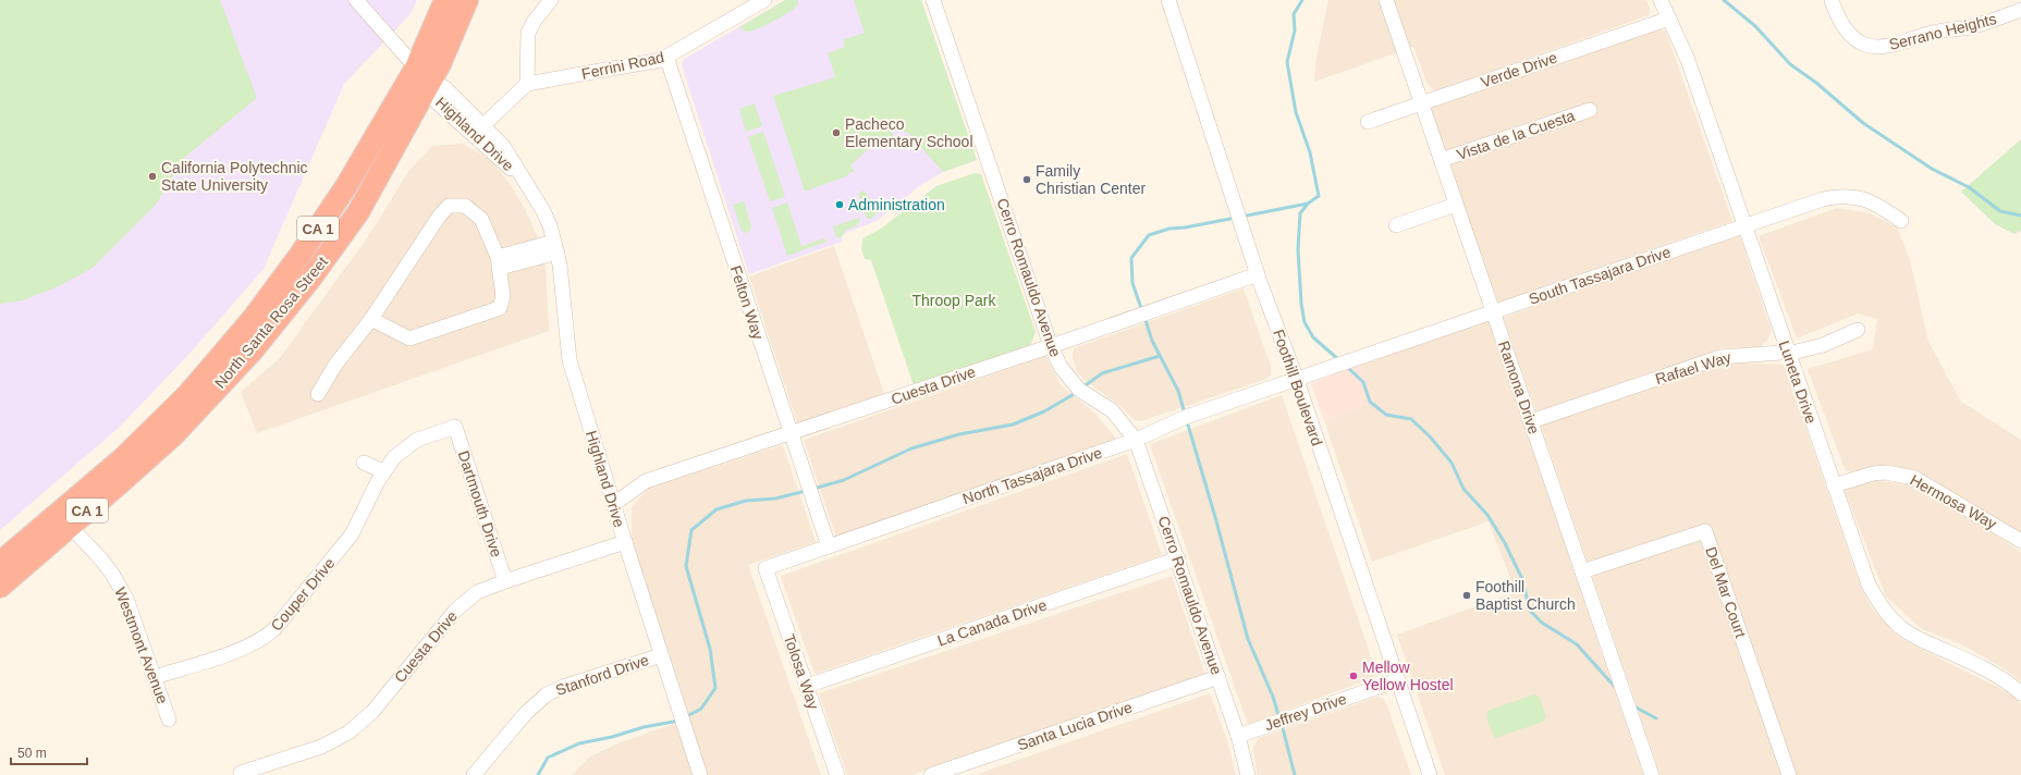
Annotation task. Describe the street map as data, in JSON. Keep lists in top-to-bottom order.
{
  "streets": {
    "highway": ["CA 1", "North Santa Rosa Street"],
    "street": [
      "Serrano Heights",
      "Ferrini Road",
      "Verde Drive",
      "Highland Drive",
      "Vista de la Cuesta",
      "South Tassajara Drive",
      "Cerro Romauldo Avenue",
      "Felton Way",
      "Rafael Way",
      "Luneta Drive",
      "Cuesta Drive",
      "Foothill Boulevard",
      "Ramona Drive",
      "North Tassajara Drive",
      "Hermosa Way",
      "Dartmouth Drive",
      "Del Mar Court",
      "Couper Drive",
      "La Canada Drive",
      "Westmont Avenue",
      "Tolosa Way",
      "Stanford Drive",
      "Jeffrey Drive",
      "Santa Lucia Drive"
    ]
  },
  "crossings": [
    ["Ferrini Road", "Felton Way"],
    ["Verde Drive", "Luneta Drive"],
    ["Verde Drive", "Ramona Drive"],
    ["Highland Drive", "North Santa Rosa Street"],
    ["Highland Drive", "Cuesta Drive"],
    ["Highland Drive", "Stanford Drive"],
    ["Vista de la Cuesta", "Ramona Drive"],
    ["South Tassajara Drive", "Luneta Drive"],
    ["South Tassajara Drive", "Foothill Boulevard"],
    ["South Tassajara Drive", "Ramona Drive"],
    ["South Tassajara Drive", "North Tassajara Drive"],
    ["Cerro Romauldo Avenue", "Cuesta Drive"],
    ["Cerro Romauldo Avenue", "North Tassajara Drive"],
    ["Cerro Romauldo Avenue", "La Canada Drive"],
    ["Cerro Romauldo Avenue", "Jeffrey Drive"],
    ["Cerro Romauldo Avenue", "Santa Lucia Drive"],
    ["Felton Way", "Cuesta Drive"],
    ["Felton Way", "North Tassajara Drive"],
    ["North Santa Rosa Street", "Westmont Avenue"],
    ["Rafael Way", "Luneta Drive"],
    ["Rafael Way", "Ramona Drive"],
    ["Luneta Drive", "Hermosa Way"],
    ["Cuesta Drive", "Foothill Boulevard"],
    ["Cuesta Drive", "Dartmouth Drive"],
    ["Foothill Boulevard", "North Tassajara Drive"],
    ["Foothill Boulevard", "Jeffrey Drive"],
    ["Ramona Drive", "Del Mar Court"],
    ["North Tassajara Drive", "Tolosa Way"],
    ["Dartmouth Drive", "Couper Drive"],
    ["Couper Drive", "Westmont Avenue"],
    ["La Canada Drive", "Tolosa Way"]
  ],
  "parks": ["Throop Park"],
  "places": [
    "Pacheco Elementary School",
    "California Polytechnic State University",
    "Family Christian Center",
    "Administration",
    "Foothill Baptist Church",
    "Mellow Yellow Hostel"
  ],
  "scale_bar": "50 m"
}
